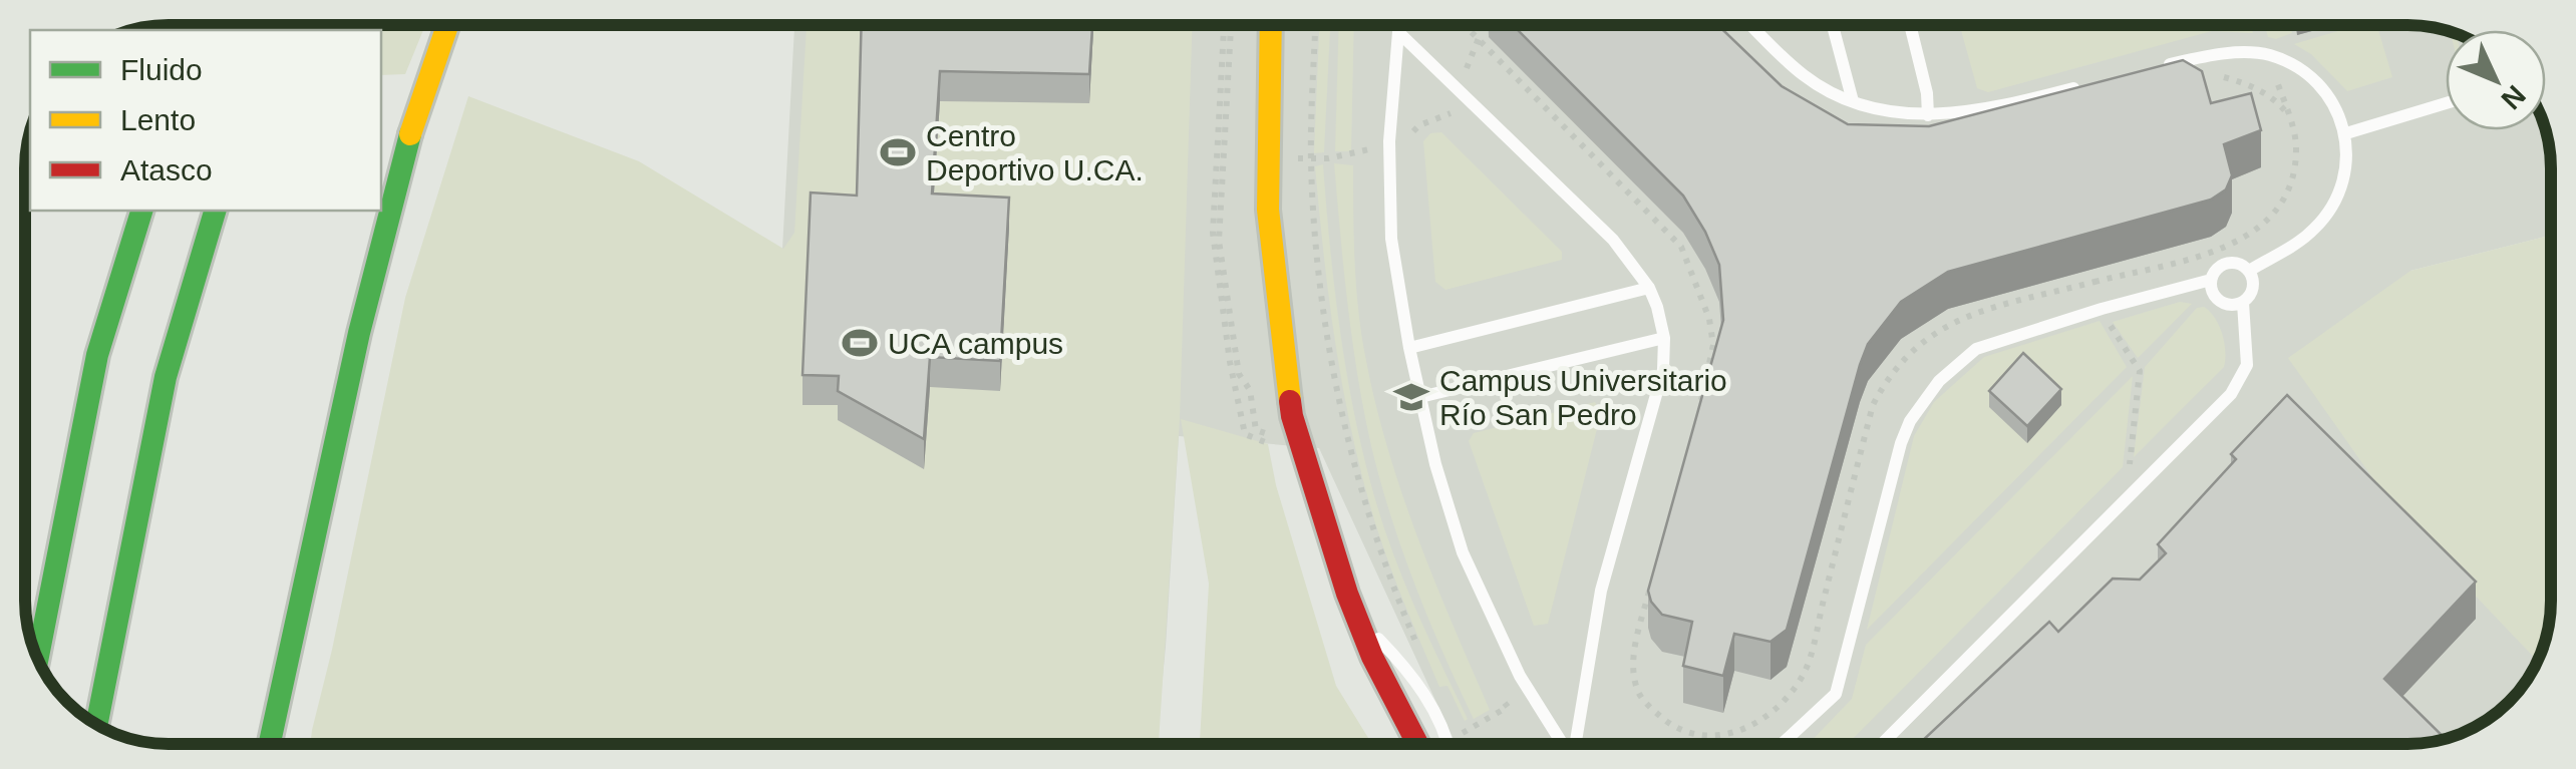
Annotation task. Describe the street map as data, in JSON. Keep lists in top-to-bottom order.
{
  "places": {
    "sports": ["Centro Deportivo U.CA.", "UCA campus"],
    "school or university": ["Campus Universitario Río San Pedro"]
  },
  "legend": ["Fluido", "Lento", "Atasco"],
  "north": "bottom right"
}
